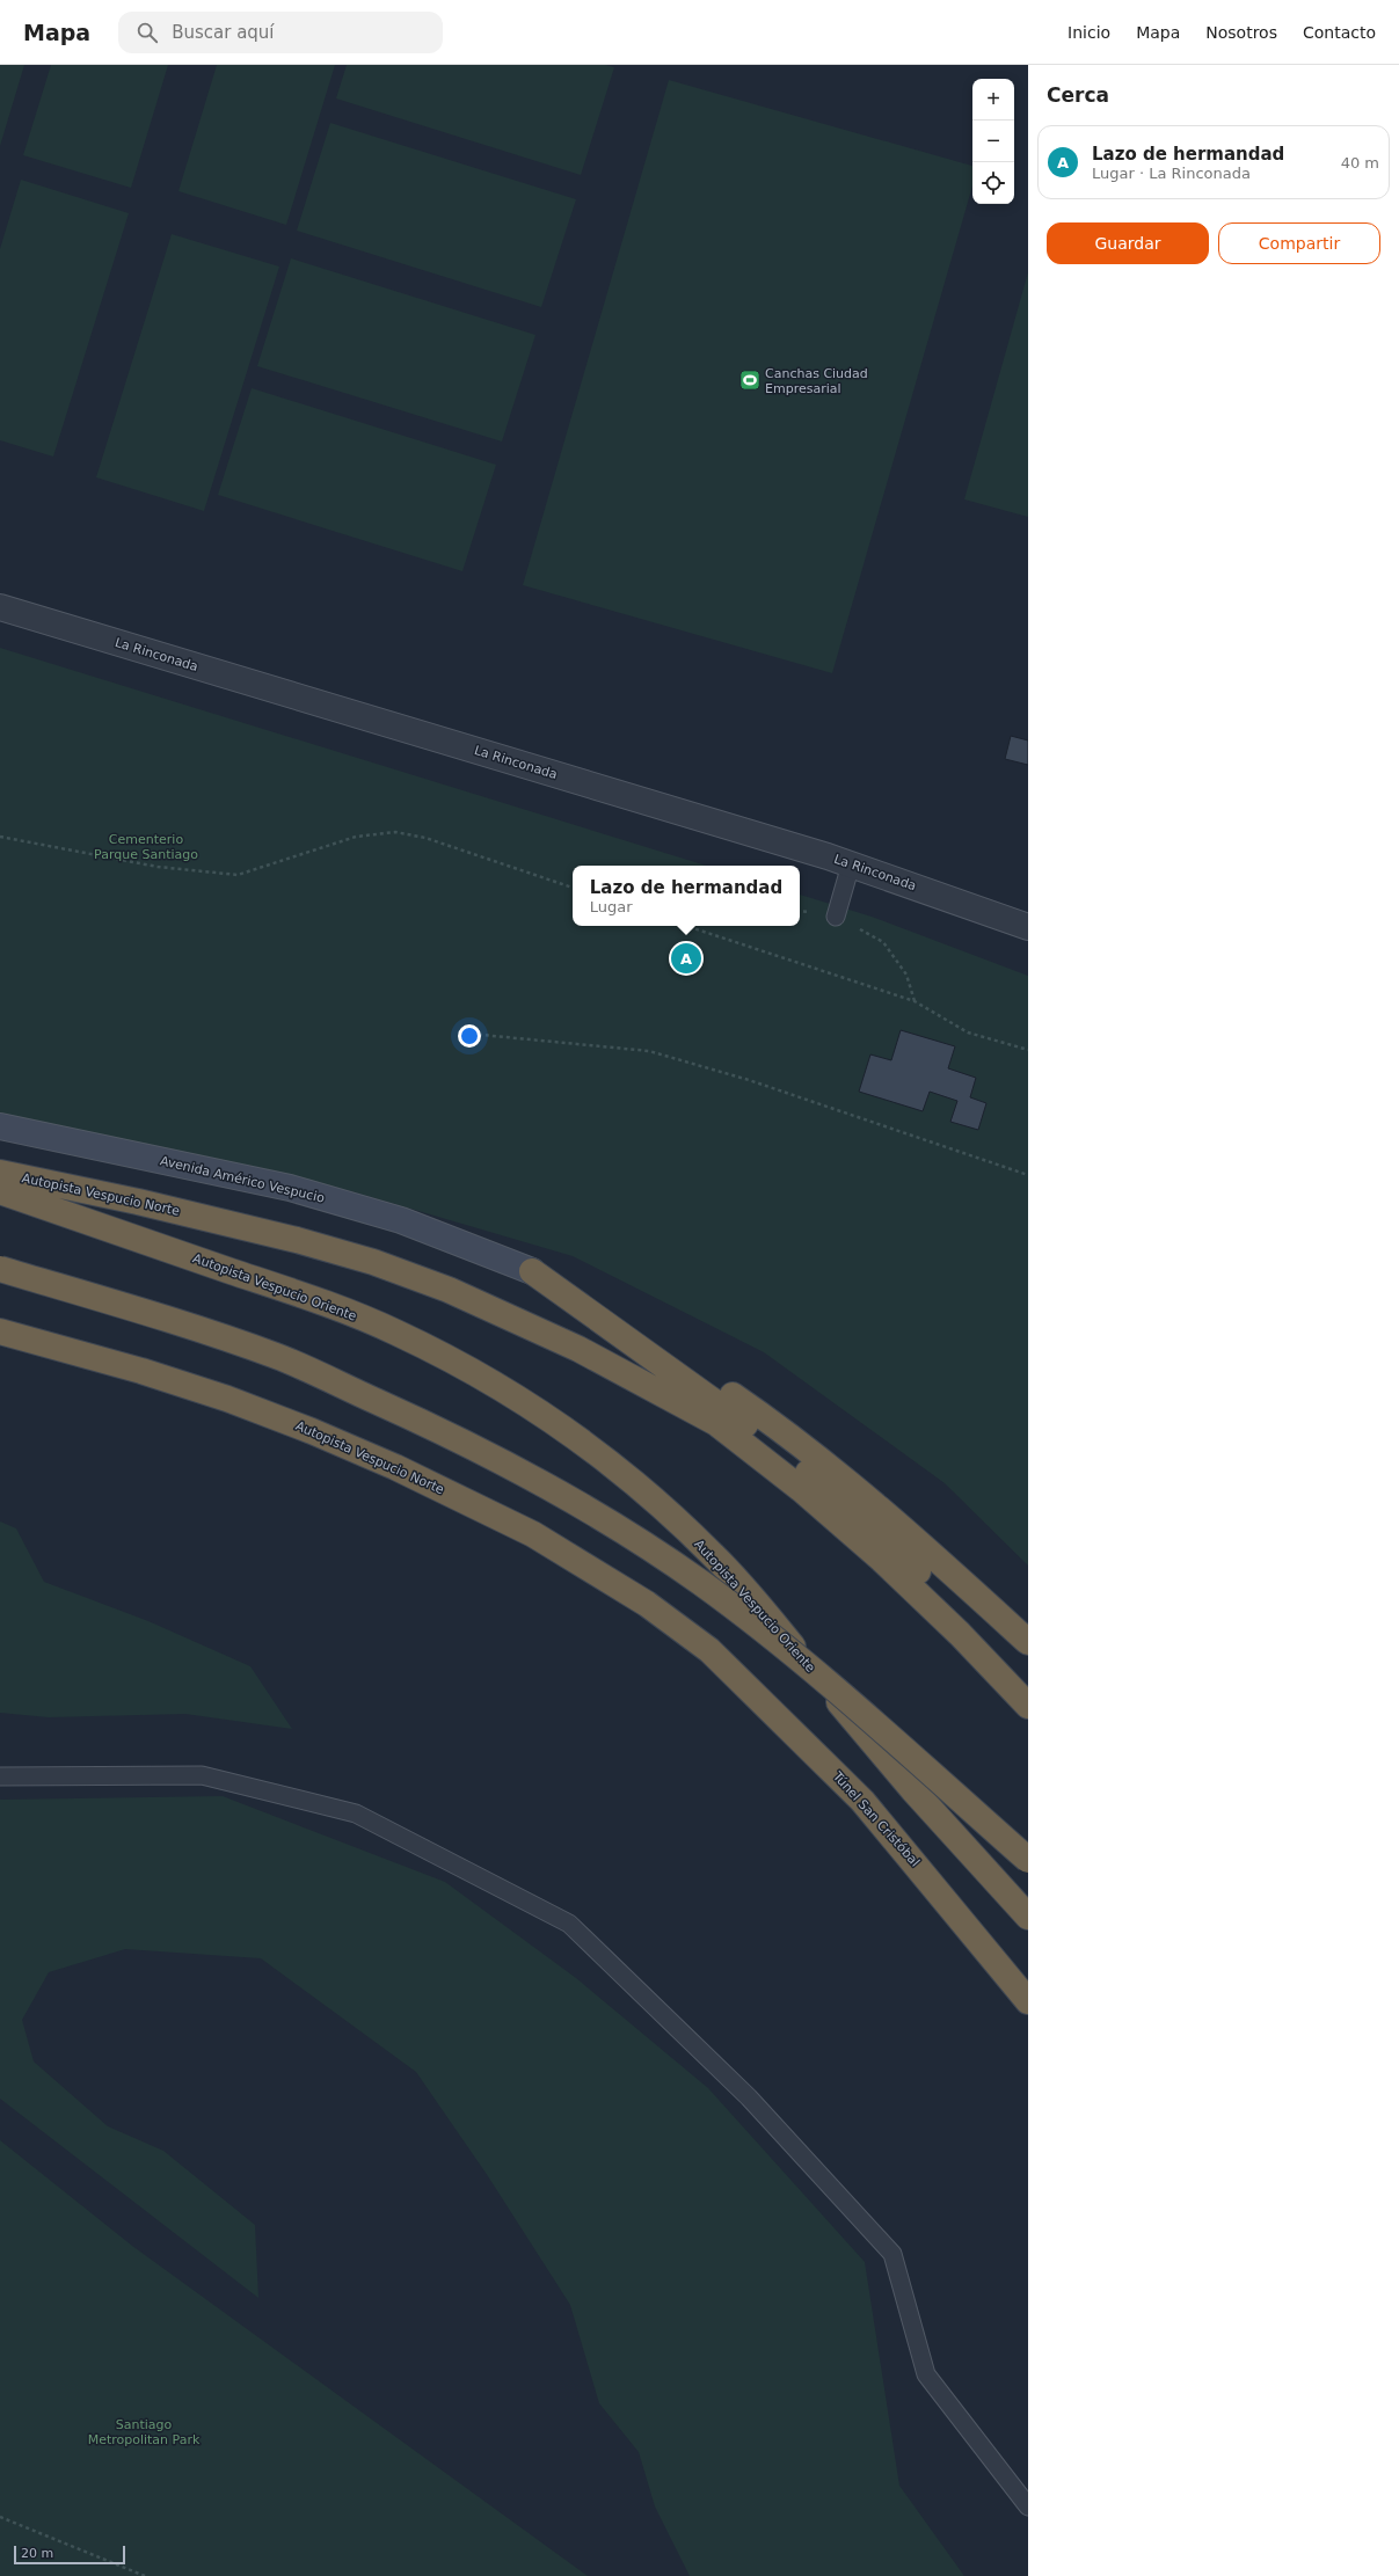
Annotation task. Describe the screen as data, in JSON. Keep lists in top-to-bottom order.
{
  "streets": {
    "highway": ["Autopista Vespucio Norte", "Autopista Vespucio Oriente", "Túnel San Cristóbal"],
    "street": ["La Rinconada", "Avenida Américo Vespucio"]
  },
  "crossings": [
    ["Autopista Vespucio Norte", "Túnel San Cristóbal"]
  ],
  "parks": ["Cementerio Parque Santiago", "Santiago Metropolitan Park"],
  "places": {
    "sports": ["Canchas Ciudad Empresarial"]
  },
  "scale_bar": "20 m",
  "page": {
    "header": "Mapa",
    "search": "Buscar aquí",
    "nav": [
      "Inicio",
      "Mapa",
      "Nosotros",
      "Contacto"
    ],
    "heading": "Cerca",
    "map_buttons": ["+", "−"],
    "list": [
      {
        "mark": "A",
        "name": "Lazo de hermandad",
        "note": "Lugar · La Rinconada",
        "value": "40 m"
      }
    ],
    "buttons": ["Guardar", "Compartir"],
    "popup": ["Lazo de hermandad", "Lugar"],
    "pins": "A",
    "scale": "20 m"
  }
}
